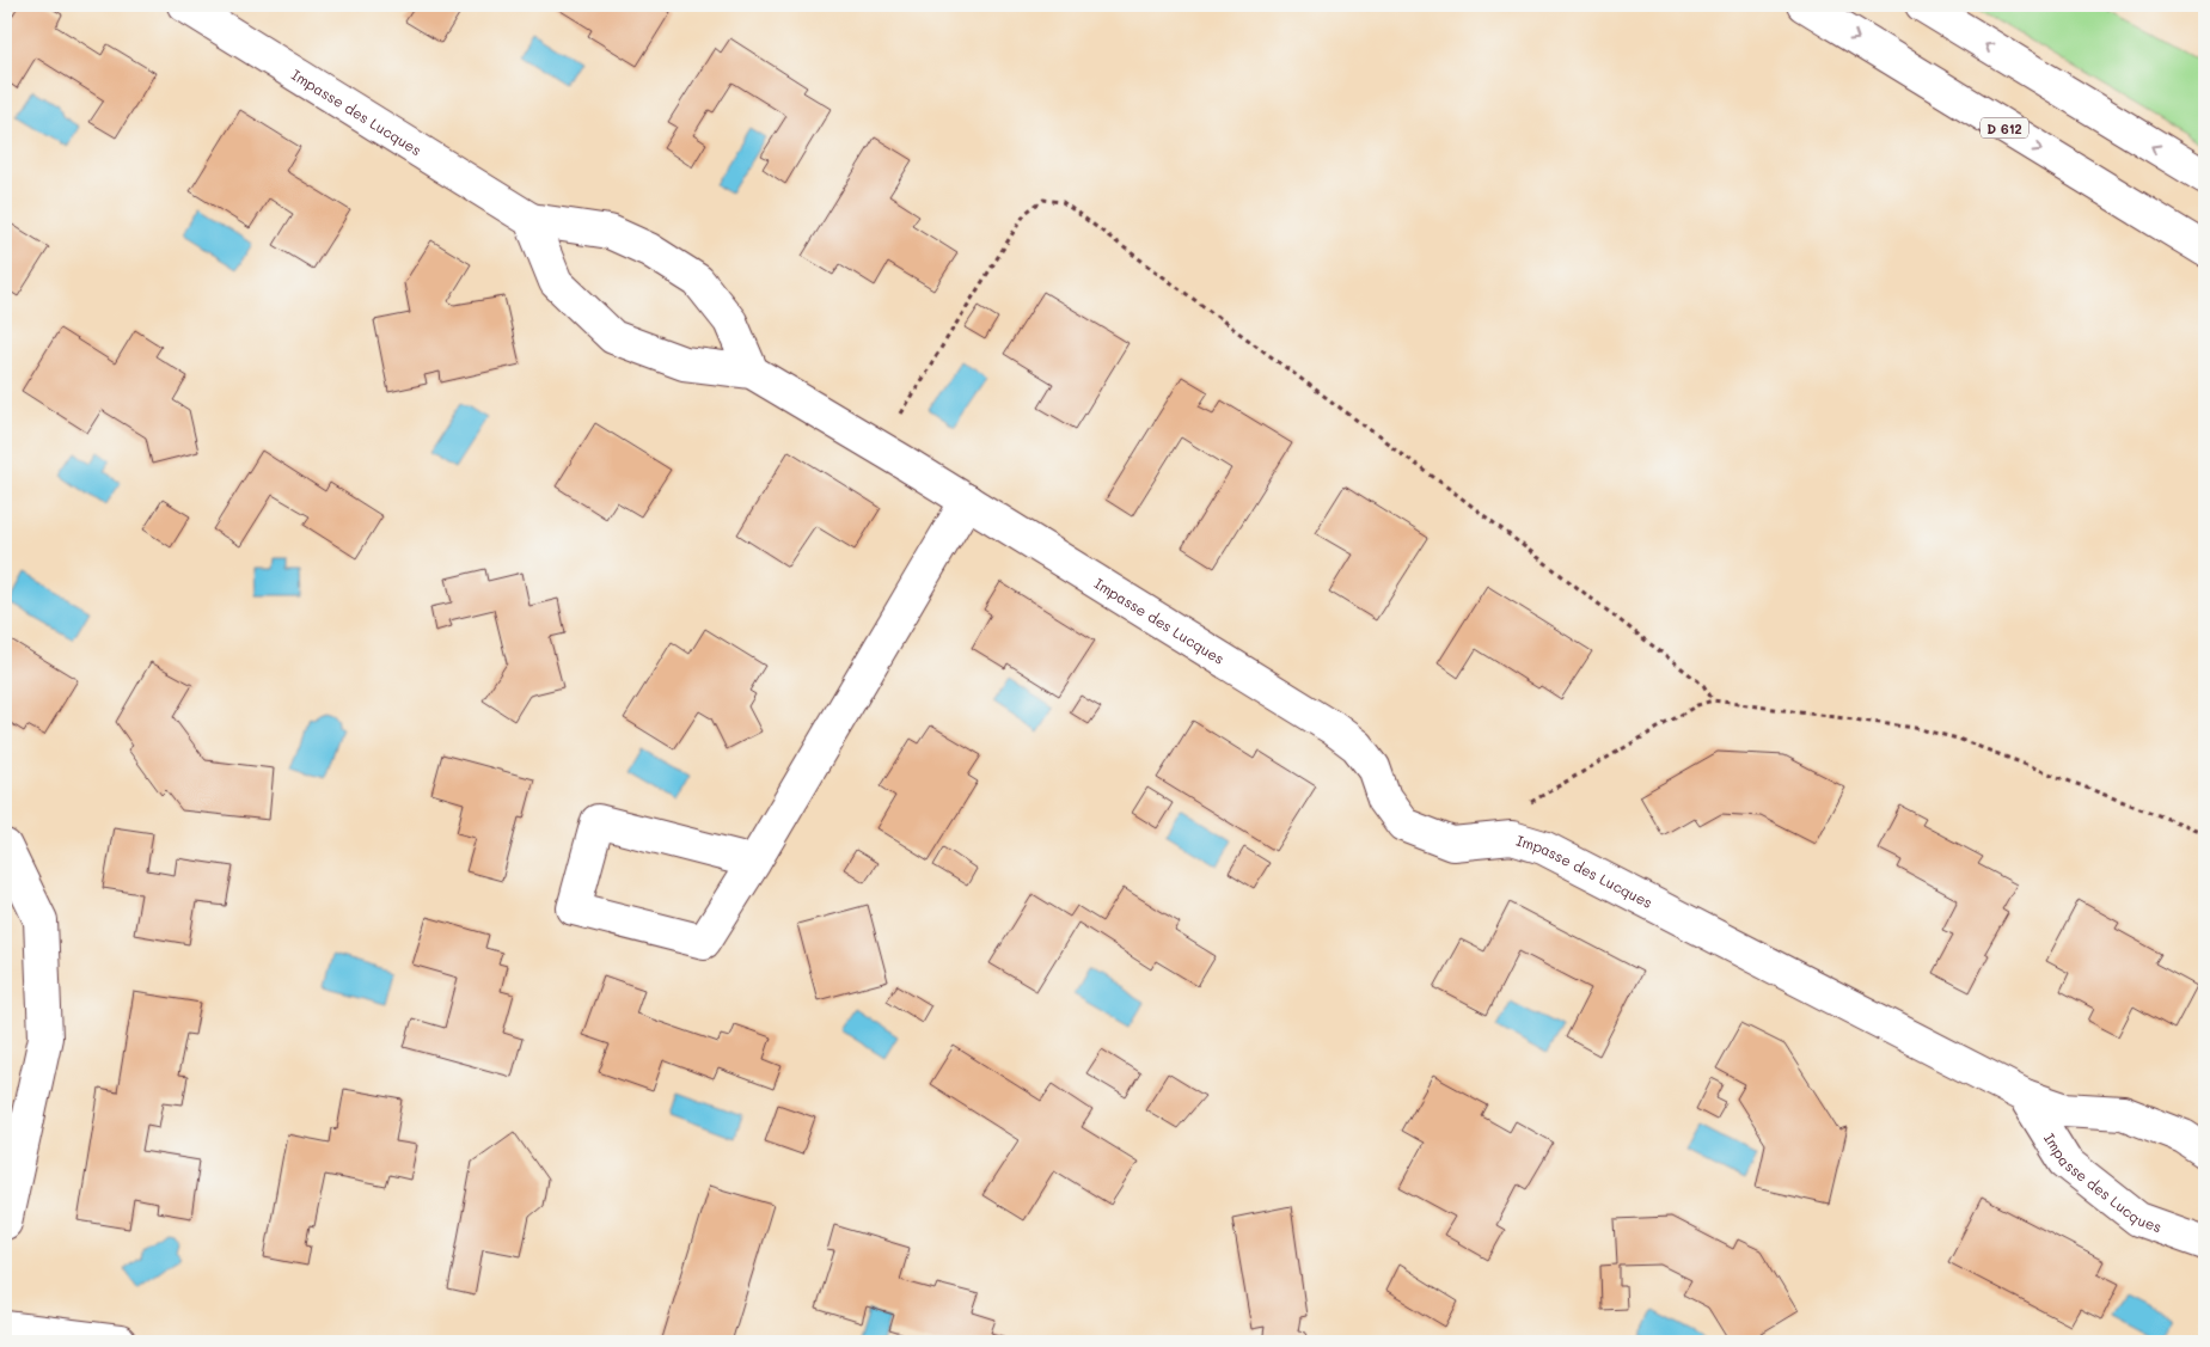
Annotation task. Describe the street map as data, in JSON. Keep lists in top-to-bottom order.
{
  "streets": {
    "main road": ["Impasse des Lucques", "D 612"]
  }
}
